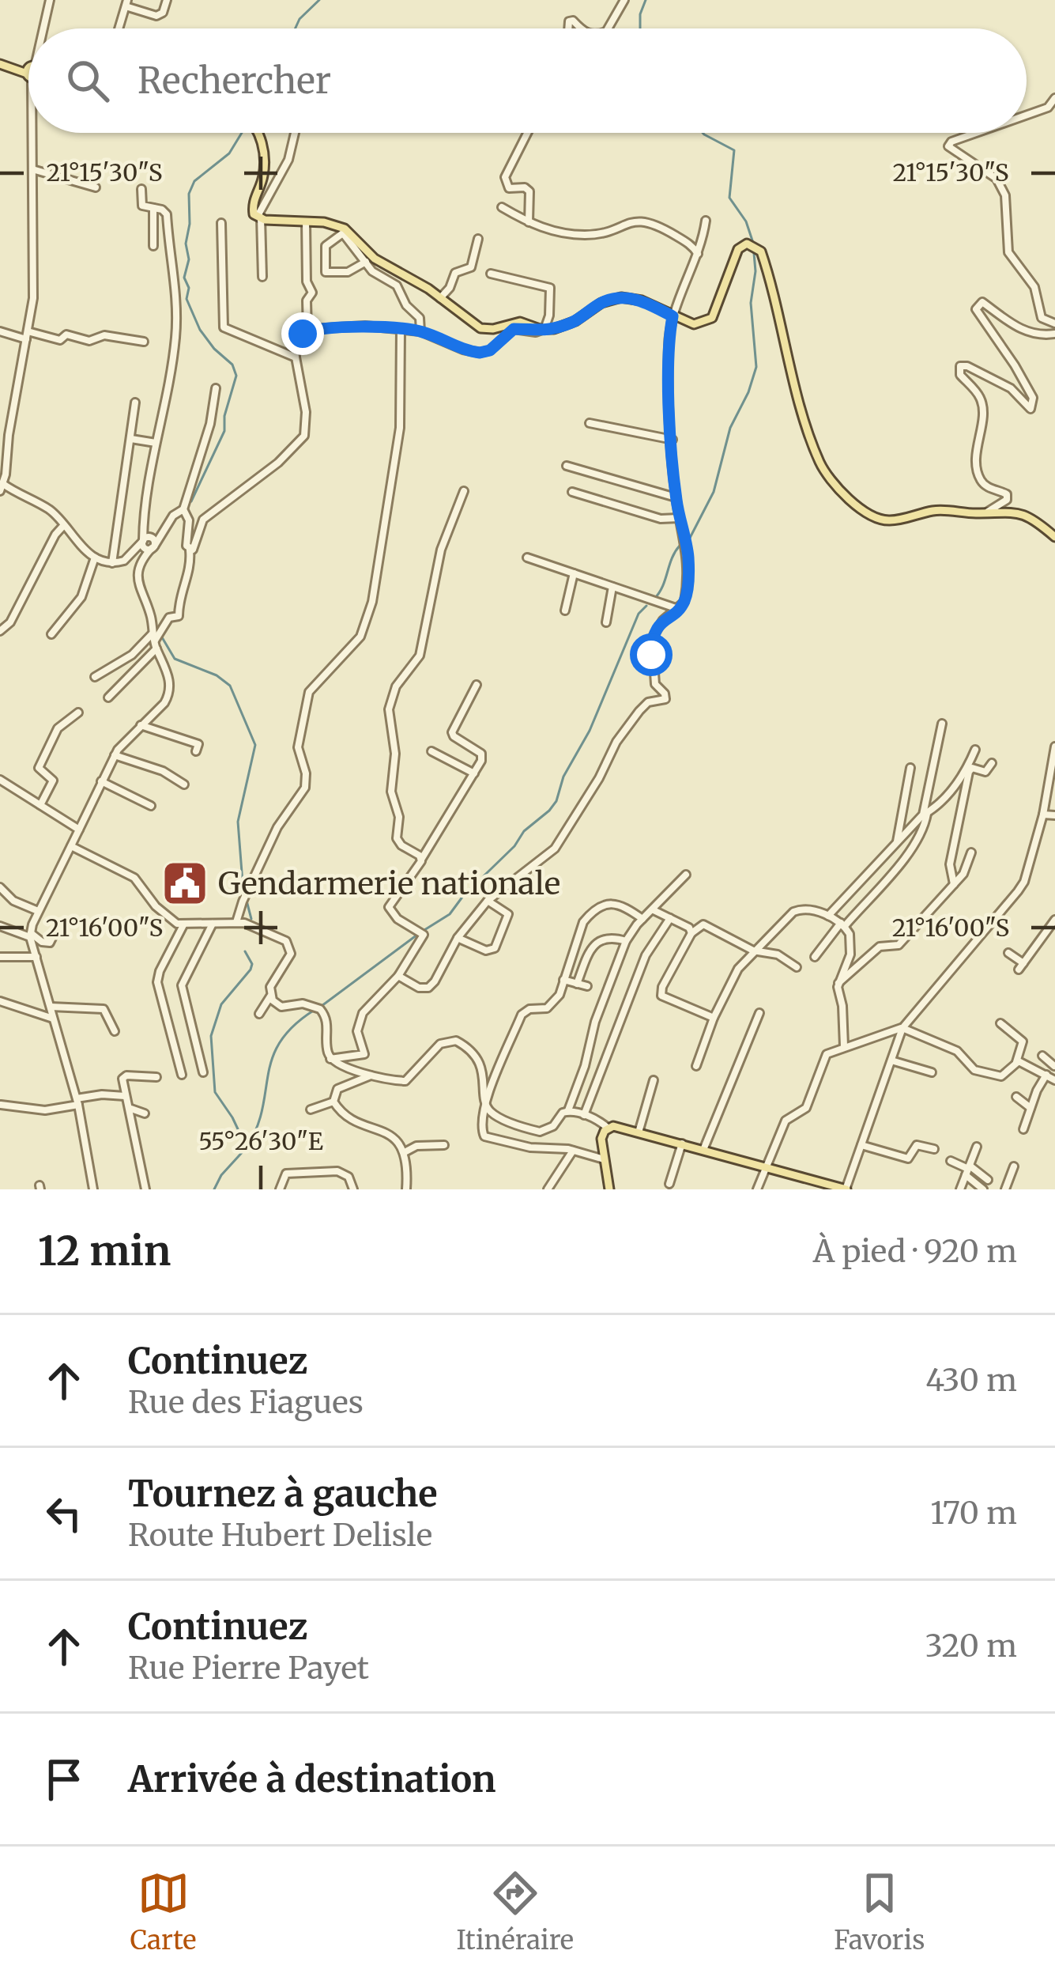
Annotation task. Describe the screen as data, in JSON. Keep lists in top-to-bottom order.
{
  "places": {
    "public building": ["Gendarmerie nationale"]
  },
  "page": {
    "search": "Rechercher",
    "heading": ["12 min", "À pied · 920 m"],
    "list": [
      ["Continuez", "Rue des Fiagues", "430 m"],
      ["Tournez à gauche", "Route Hubert Delisle", "170 m"],
      ["Continuez", "Rue Pierre Payet", "320 m"],
      "Arrivée à destination"
    ],
    "nav": ["Carte", "Itinéraire", "Favoris"]
  },
  "coordinates": ["21°15'30\"S", "21°16'00\"S", "55°26'30\"E"]
}
